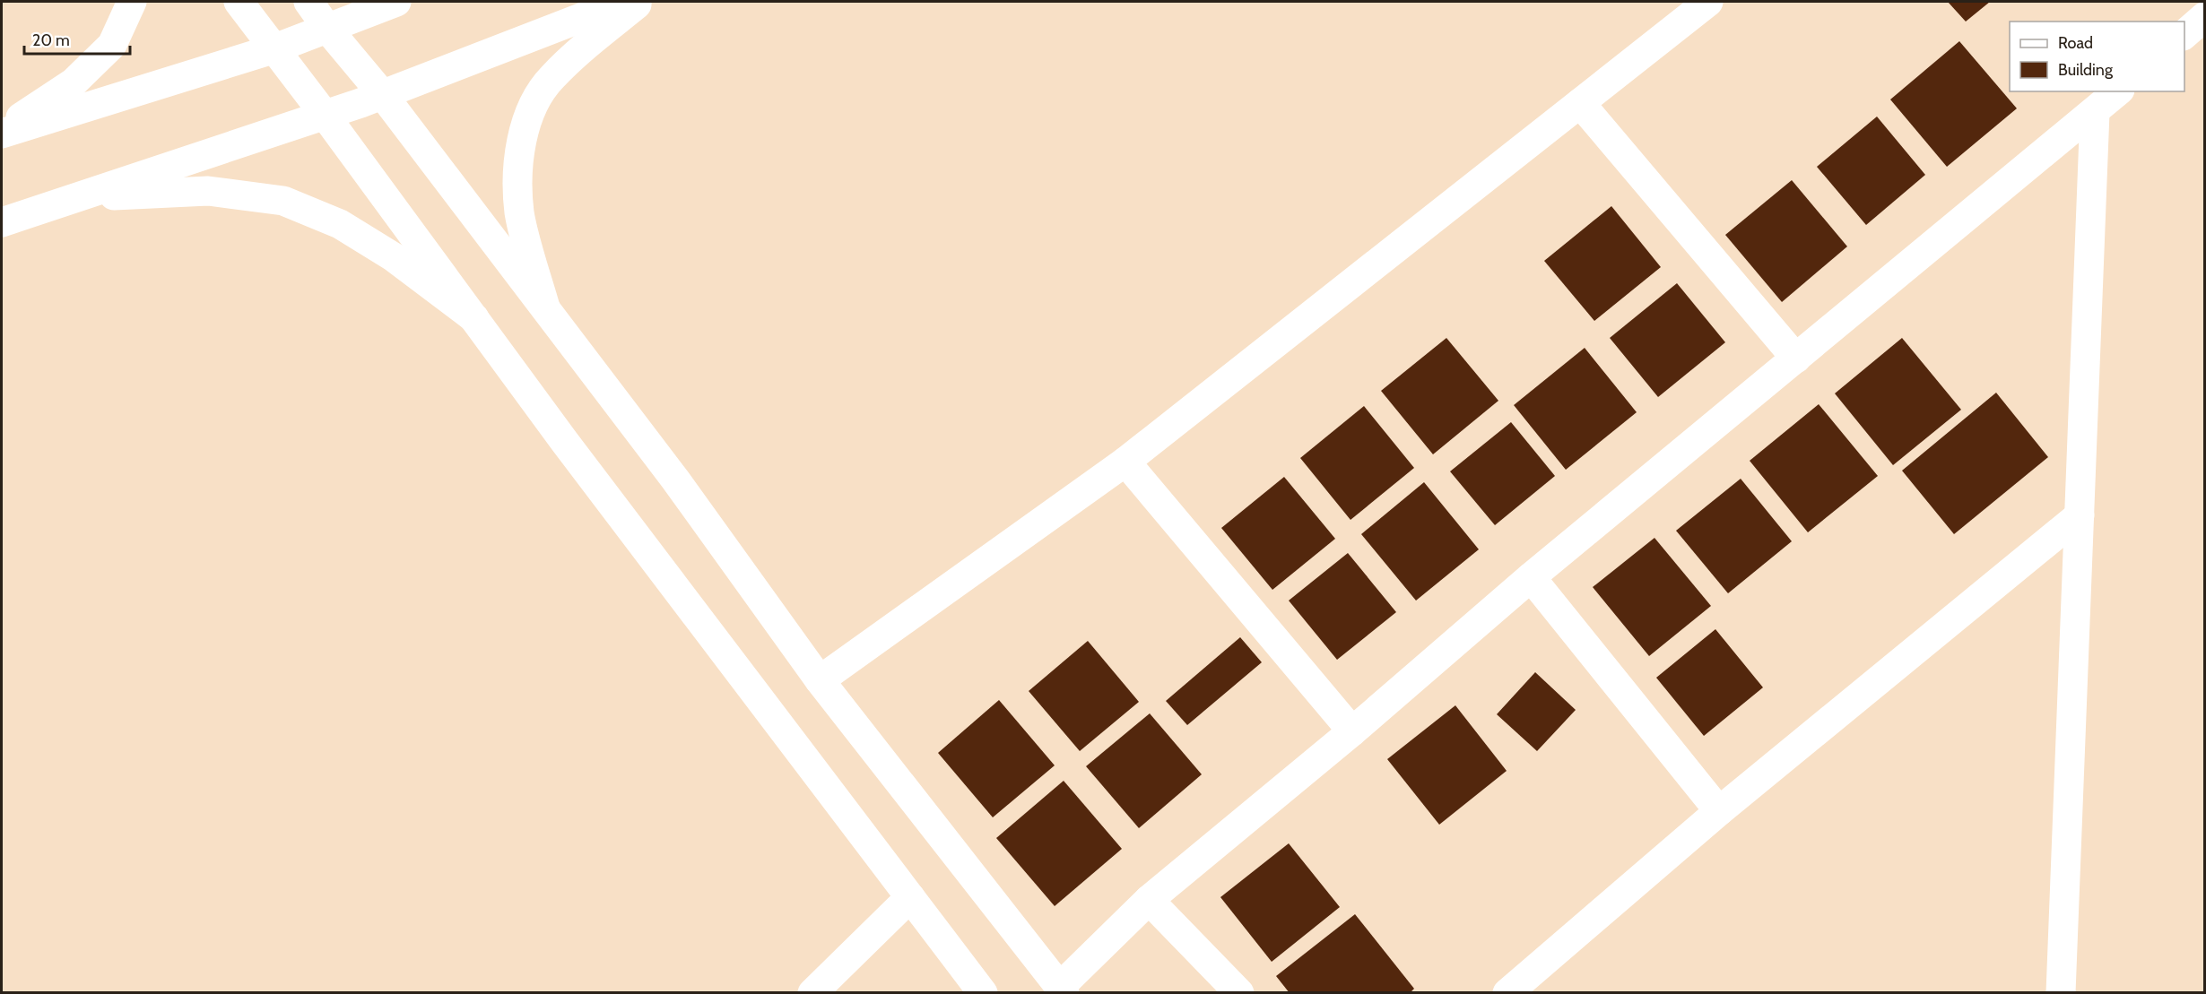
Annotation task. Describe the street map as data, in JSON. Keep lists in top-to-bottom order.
{
  "legend": ["Road", "Building"],
  "scale_bar": "20 m"
}
